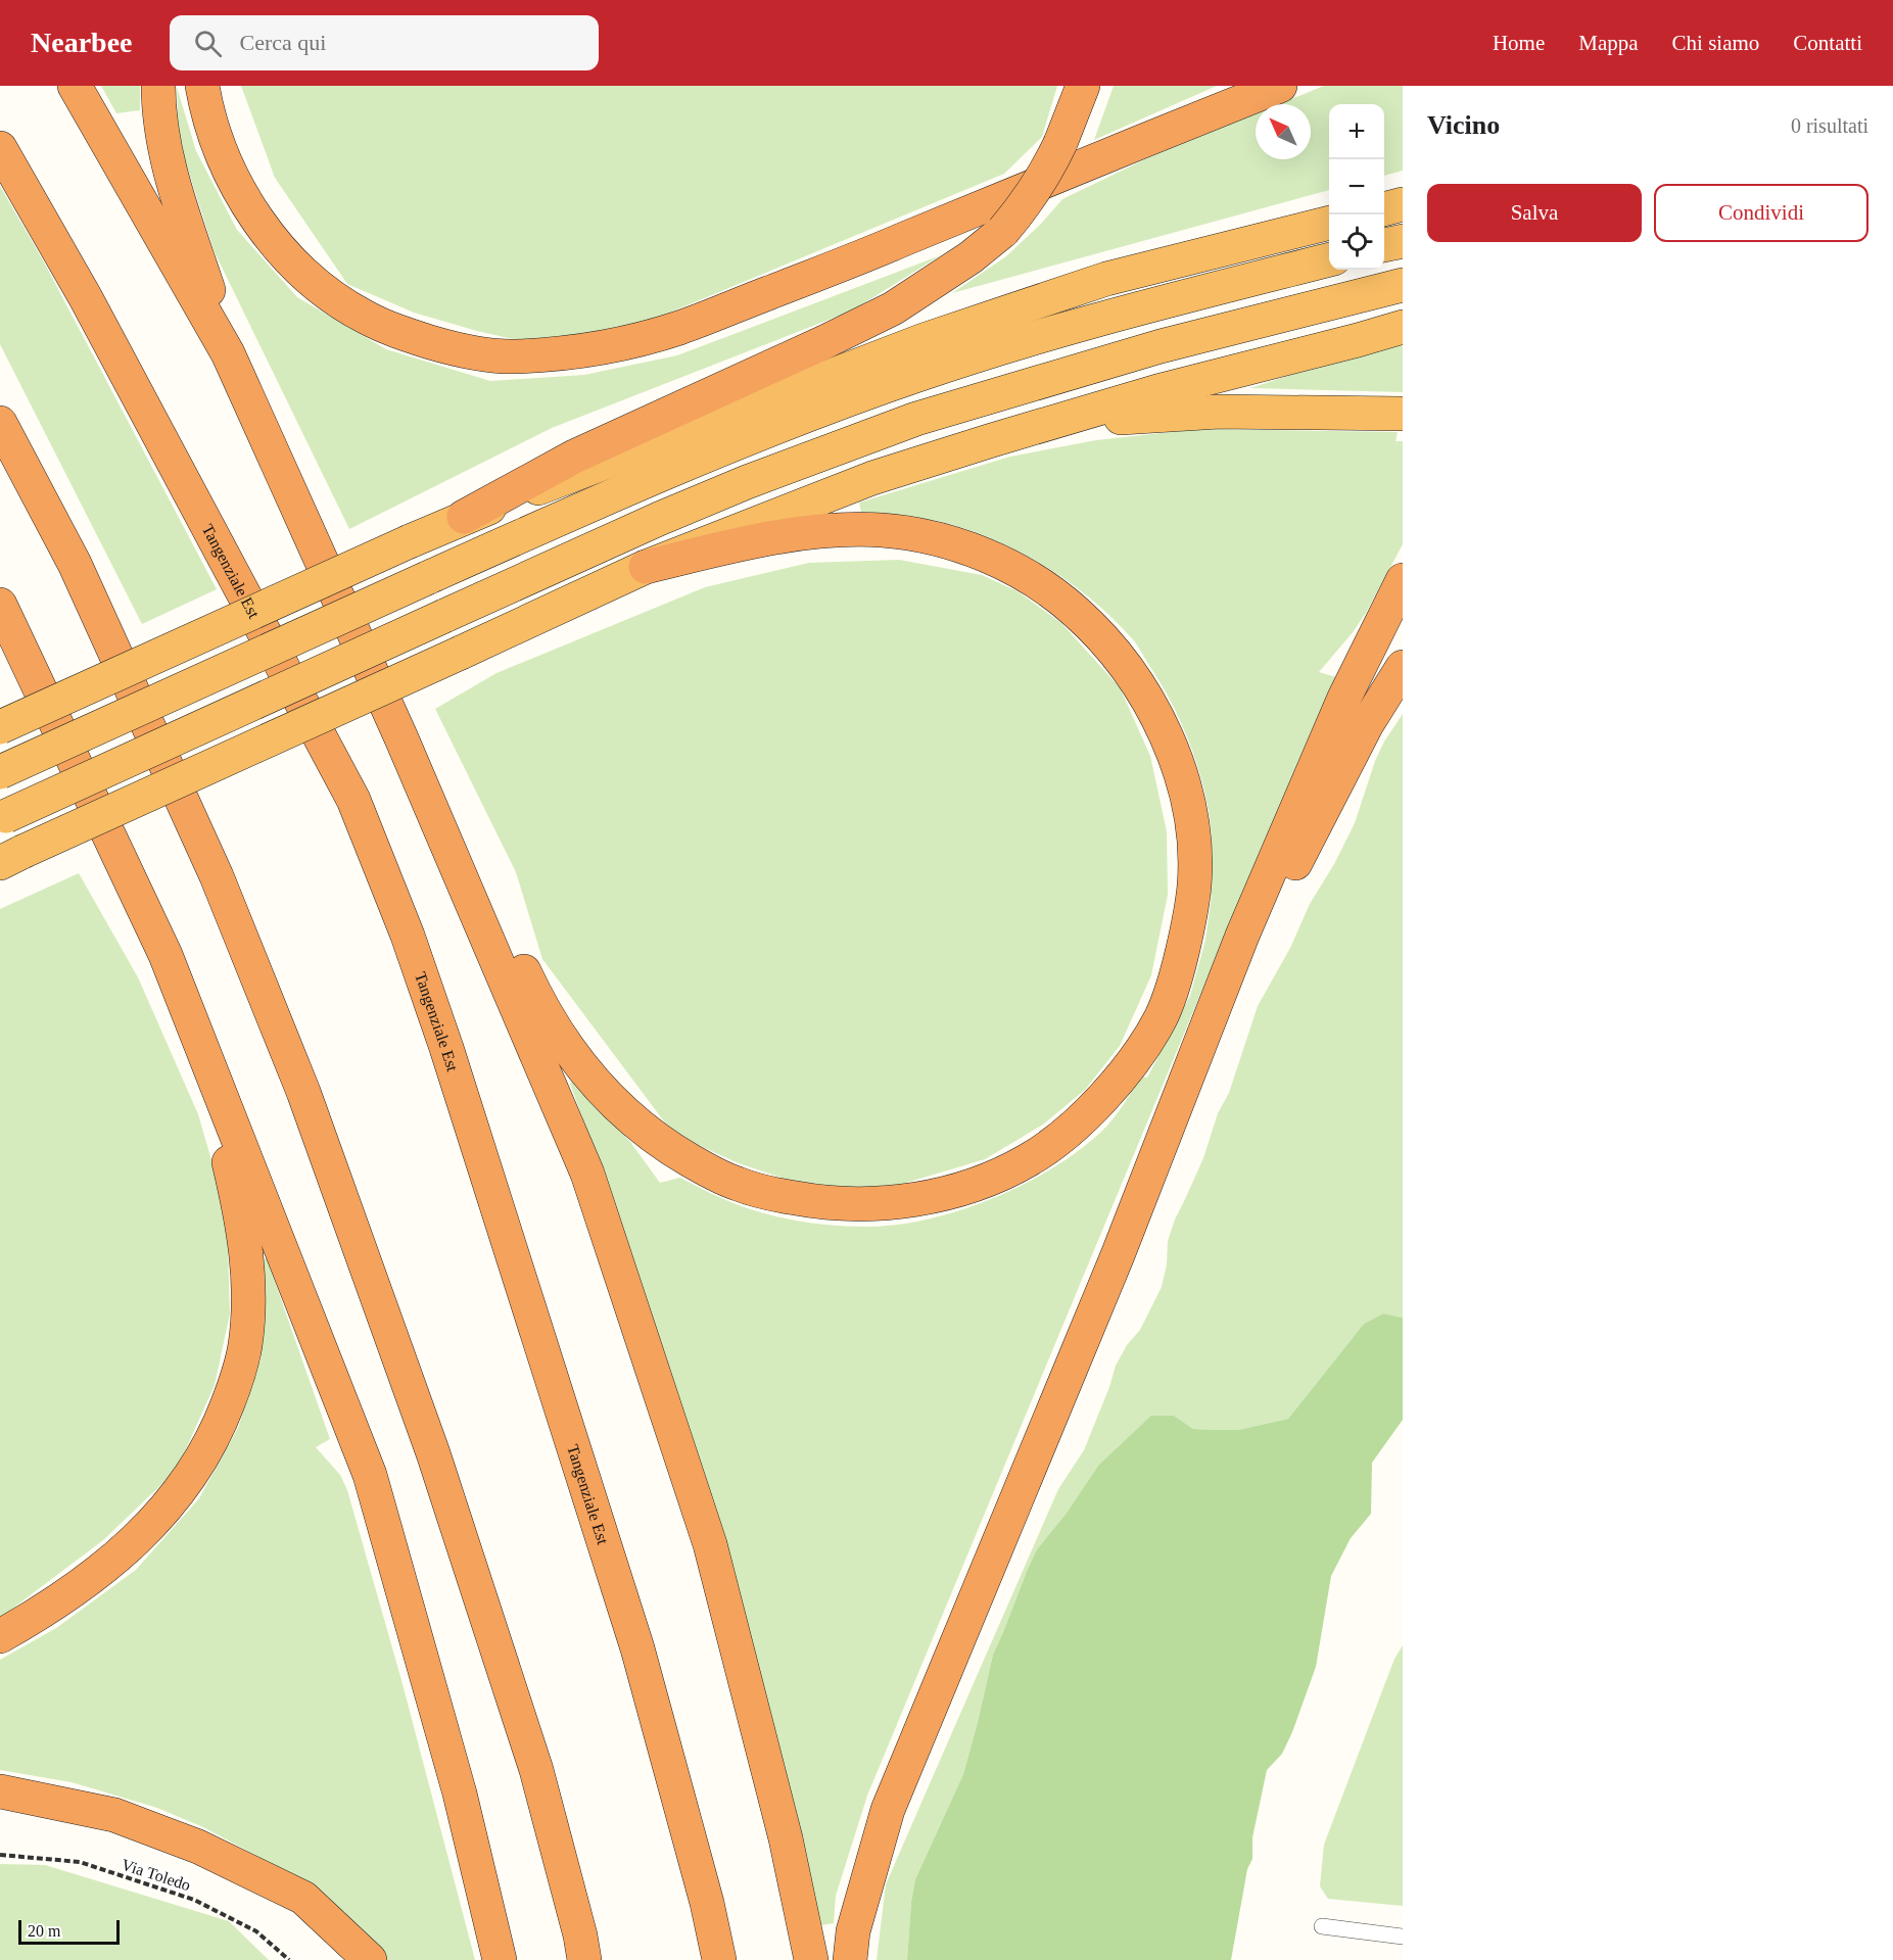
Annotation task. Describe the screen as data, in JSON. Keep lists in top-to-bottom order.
{
  "streets": {
    "highway": ["Tangenziale Est"],
    "path": ["Via Toledo"]
  },
  "scale_bar": "20 m",
  "north": "top left",
  "page": {
    "header": "Nearbee",
    "search": "Cerca qui",
    "nav": [
      "Home",
      "Mappa",
      "Chi siamo",
      "Contatti"
    ],
    "heading": ["Vicino", "0 risultati"],
    "map_buttons": ["+", "−"],
    "buttons": ["Salva", "Condividi"],
    "scale": "20 m"
  }
}
